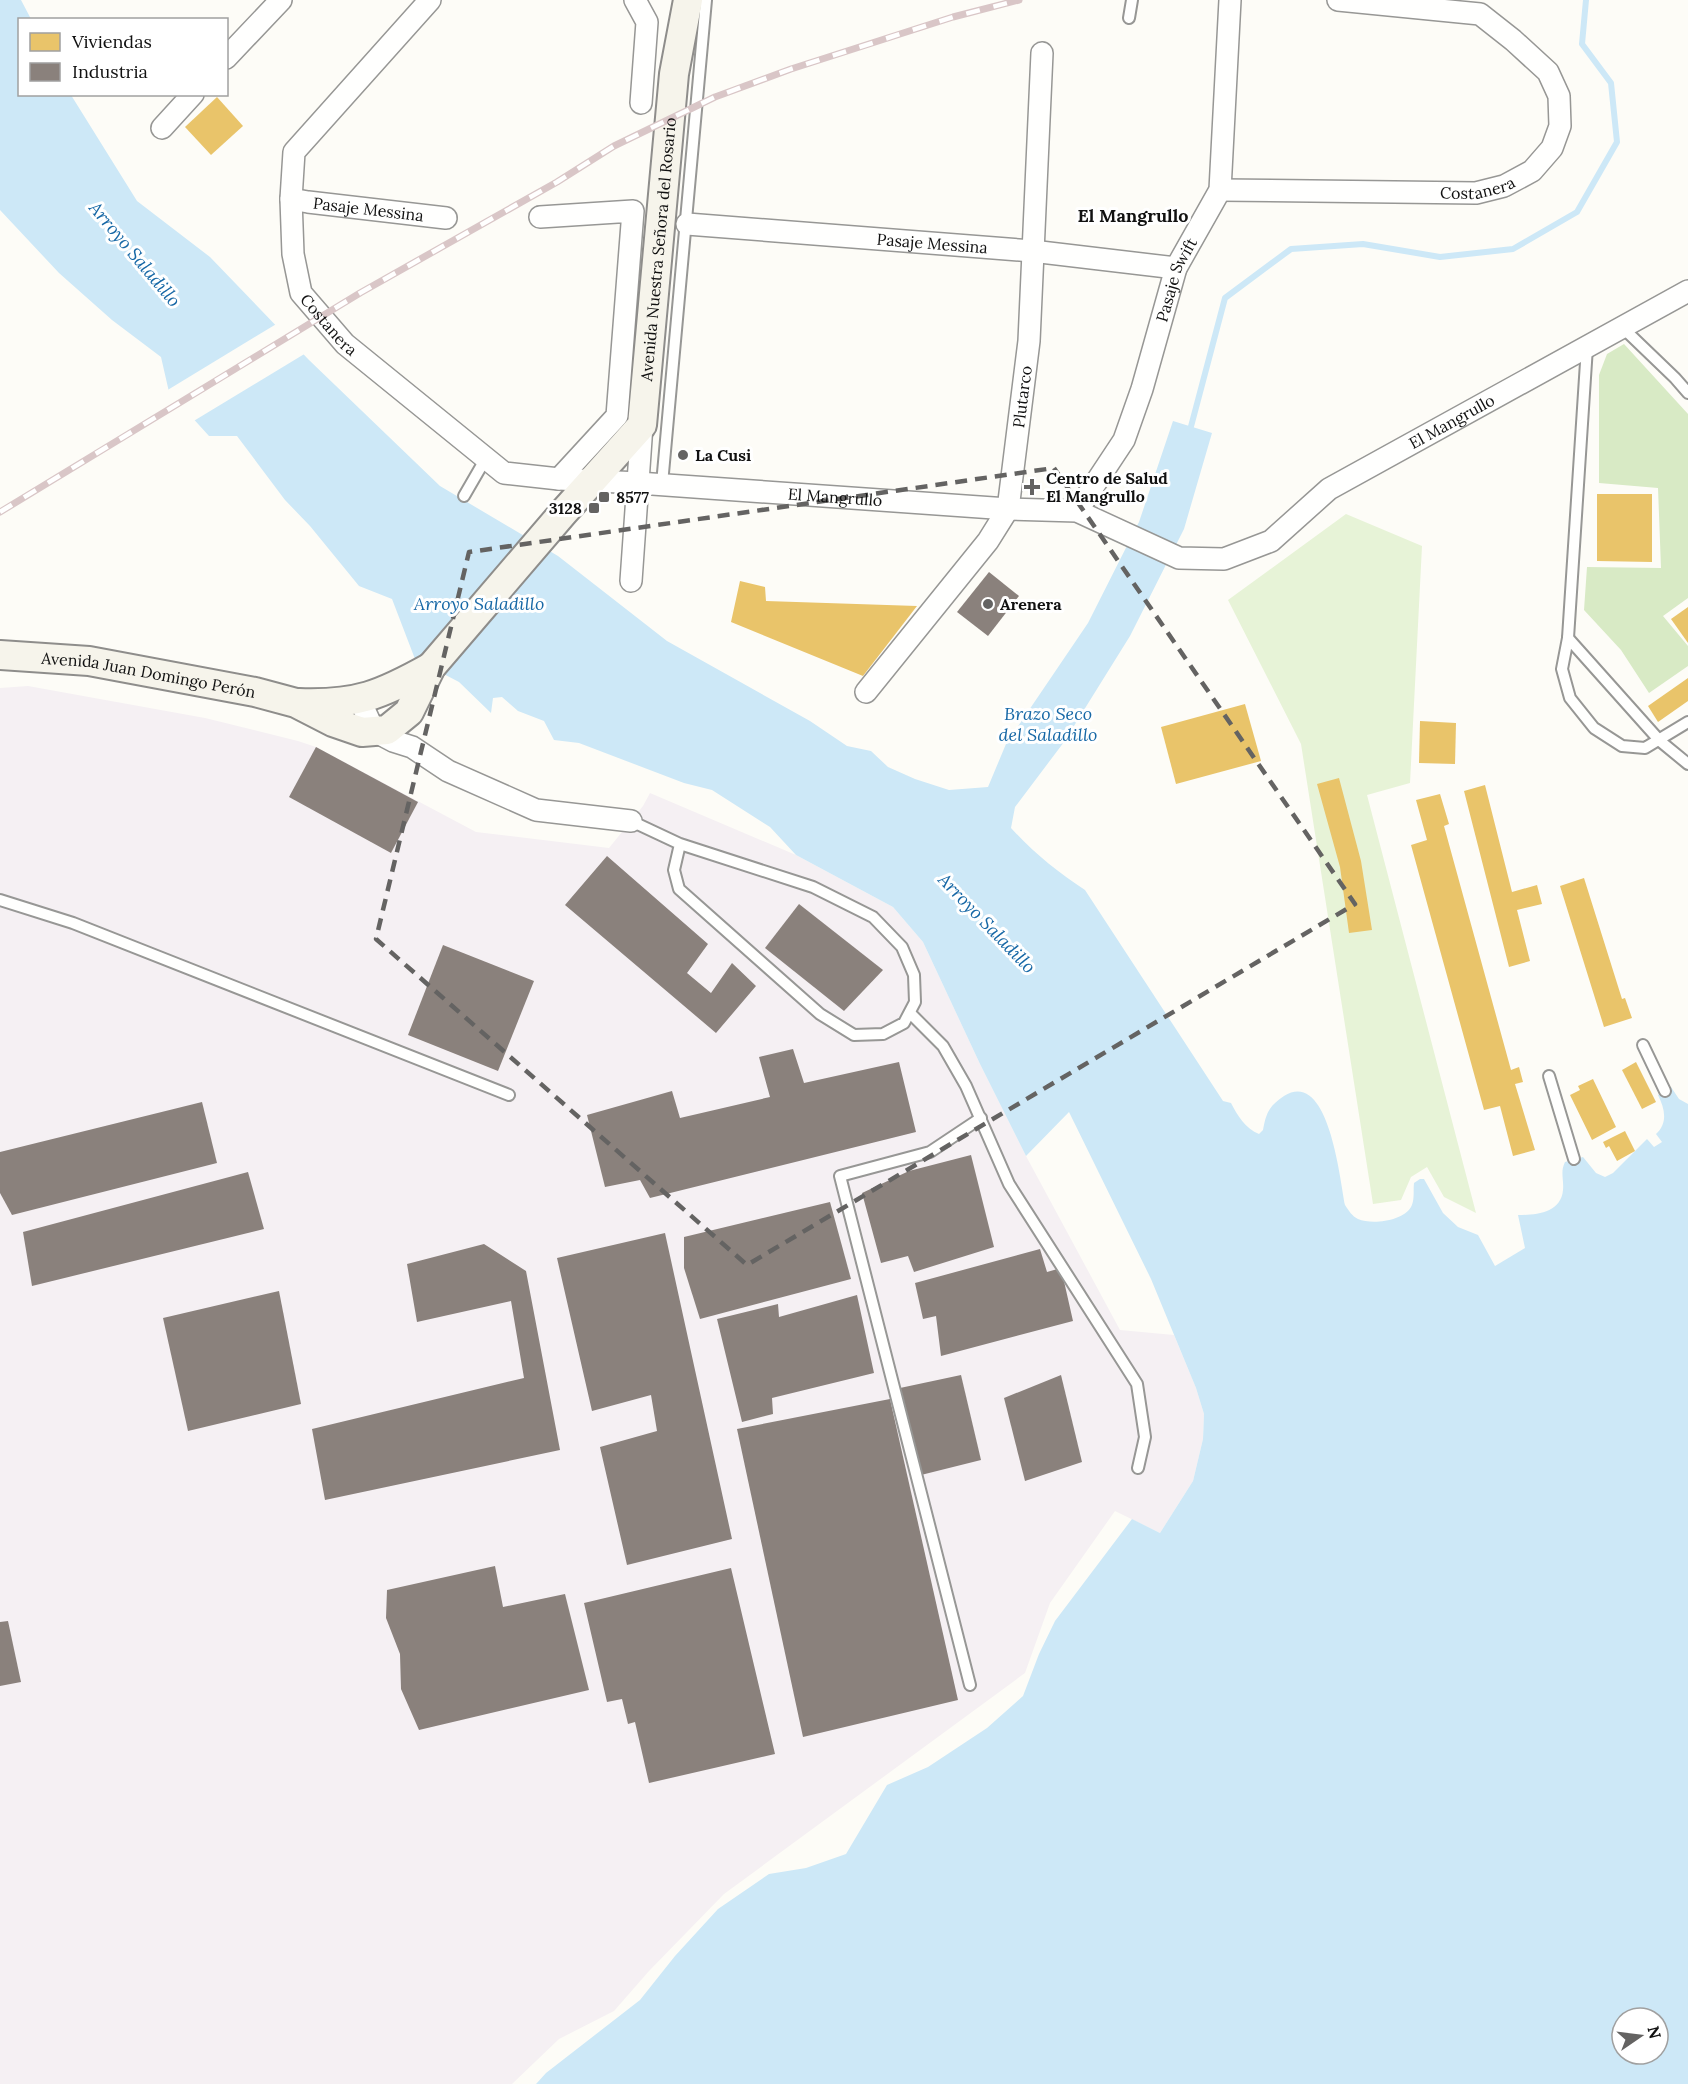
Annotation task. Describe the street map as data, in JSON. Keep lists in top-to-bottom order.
{
  "streets": {
    "street": [
      "Costanera",
      "Pasaje Messina",
      "Avenida Nuestra Señora del Rosario",
      "Pasaje Swift",
      "Plutarco",
      "El Mangrullo",
      "Avenida Juan Domingo Perón"
    ]
  },
  "crossings": [
    ["Costanera", "Pasaje Messina"],
    ["Costanera", "Pasaje Swift"],
    ["Costanera", "El Mangrullo"],
    ["Pasaje Messina", "Pasaje Swift"],
    ["Pasaje Messina", "Plutarco"],
    ["Avenida Nuestra Señora del Rosario", "El Mangrullo"],
    ["Pasaje Swift", "El Mangrullo"],
    ["Plutarco", "El Mangrullo"]
  ],
  "districts": ["El Mangrullo"],
  "water": ["Arroyo Saladillo", "Brazo Seco del Saladillo"],
  "places": {
    "other": ["La Cusi", "Arenera"],
    "health": ["Centro de Salud El Mangrullo"],
    "transit": ["8577", "3128"]
  },
  "legend": ["Viviendas", "Industria"],
  "north": "right"
}
